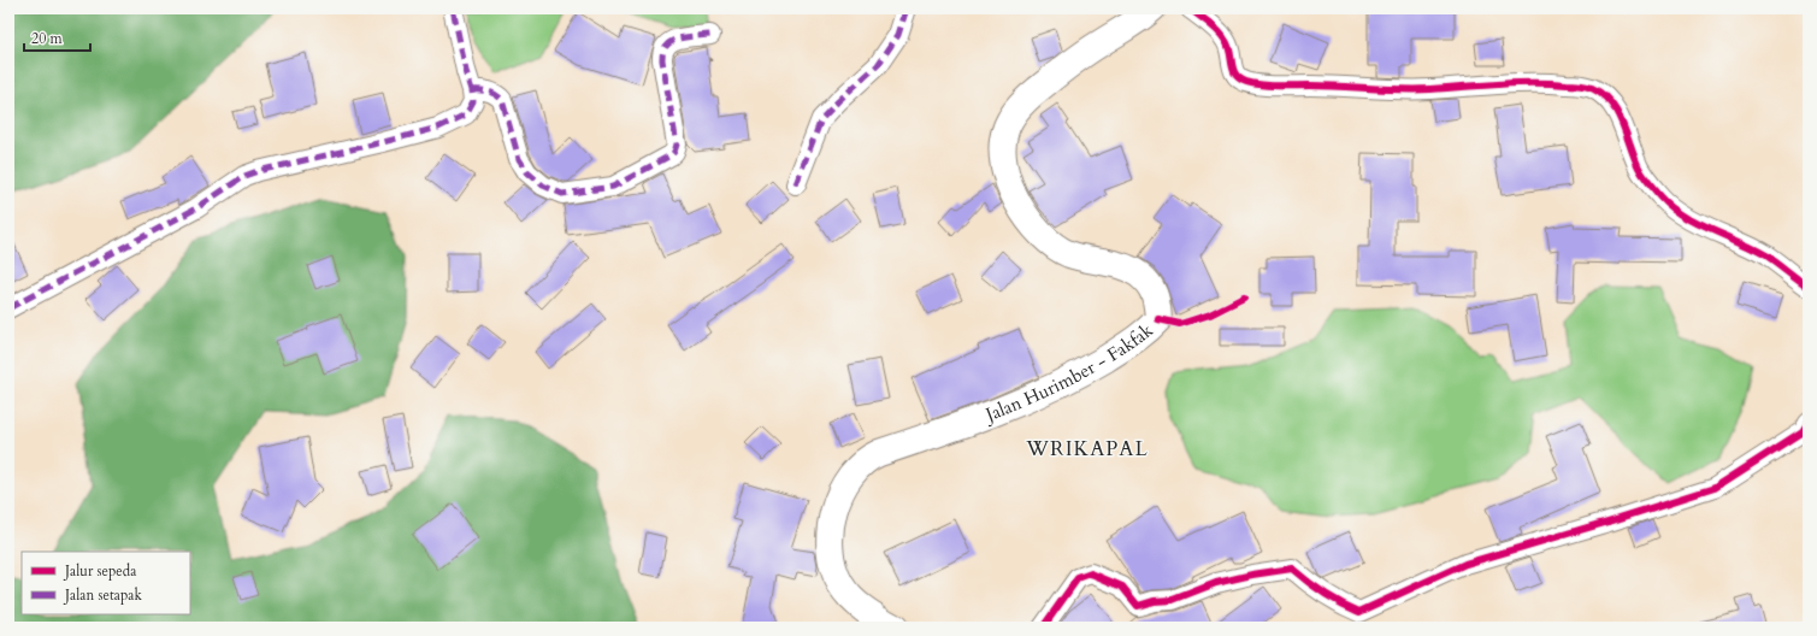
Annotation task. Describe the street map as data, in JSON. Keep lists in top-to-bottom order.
{
  "streets": {
    "main road": ["Jalan Hurimber - Fakfak"]
  },
  "districts": ["WRIKAPAL"],
  "legend": ["Jalur sepeda", "Jalan setapak"],
  "scale_bar": "20 m"
}
